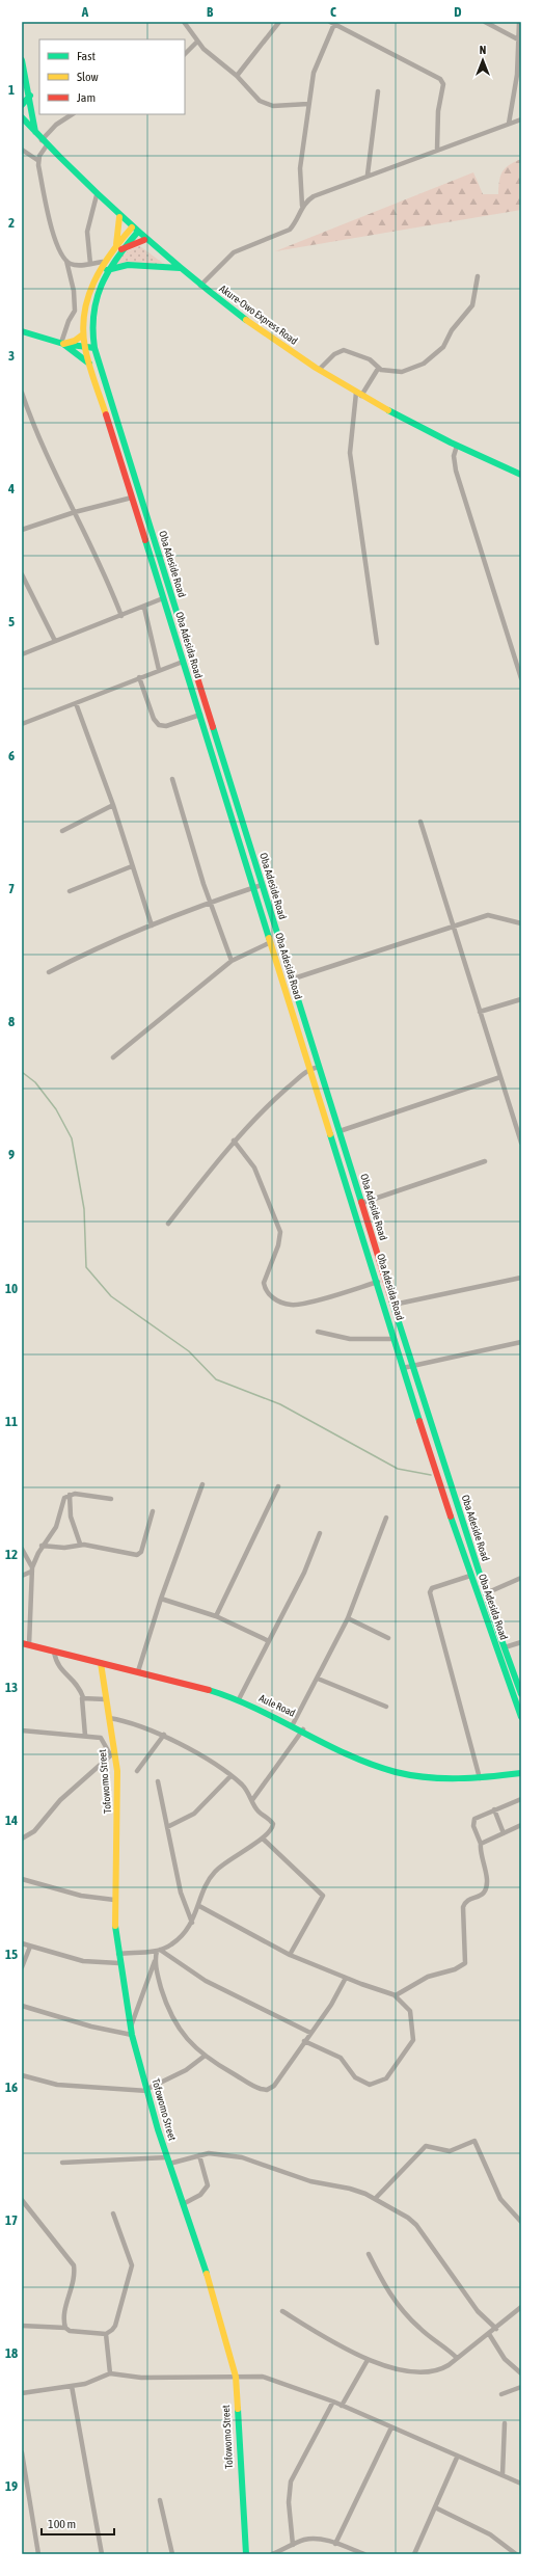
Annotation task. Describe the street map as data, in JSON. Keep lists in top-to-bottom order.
{
  "streets": {
    "main road": [
      "Akure-Owo Express Road",
      "Oba Adeside Road",
      "Oba Adesida Road",
      "Aule Road",
      "Tofowomo Street"
    ]
  },
  "crossings": [
    ["Akure-Owo Express Road", "Oba Adeside Road"],
    ["Akure-Owo Express Road", "Oba Adesida Road"],
    ["Oba Adeside Road", "Oba Adesida Road"],
    ["Aule Road", "Tofowomo Street"]
  ],
  "legend": ["Fast", "Slow", "Jam"],
  "scale_bar": "100 m",
  "north": "top",
  "grid": {
    "columns": [
      "A",
      "B",
      "C",
      "D"
    ],
    "rows": [
      "1",
      "2",
      "3",
      "4",
      "5",
      "6",
      "7",
      "8",
      "9",
      "10",
      "11",
      "12",
      "13",
      "14",
      "15",
      "16",
      "17",
      "18",
      "19"
    ]
  }
}
